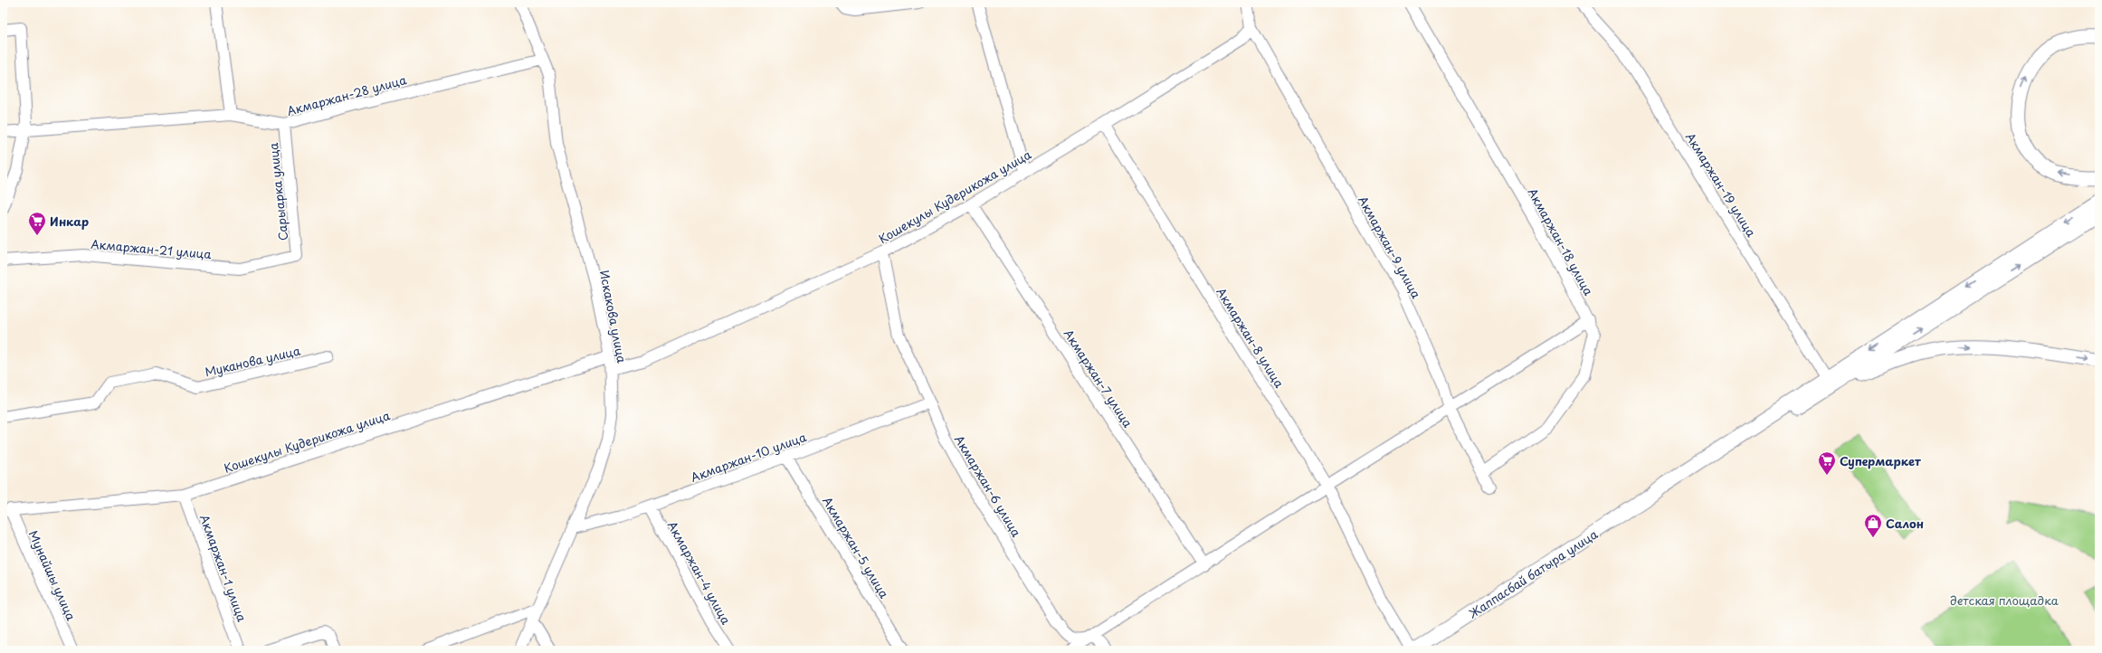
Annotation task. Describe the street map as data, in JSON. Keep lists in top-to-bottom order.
{
  "streets": {
    "main road": ["Жаппасбай батыра улица"],
    "street": [
      "Акмаржан-28 улица",
      "Акмаржан-19 улица",
      "Сарыарка улица",
      "Кошекулы Кудерикожа улица",
      "Акмаржан-18 улица",
      "Акмаржан-9 улица",
      "Акмаржан-21 улица",
      "Искакова улица",
      "Акмаржан-8 улица",
      "Муканова улица",
      "Акмаржан-7 улица",
      "Акмаржан-10 улица",
      "Акмаржан-6 улица",
      "Акмаржан-5 улица",
      "Акмаржан-1 улица",
      "Акмаржан-4 улица",
      "Мунайшы улица"
    ]
  },
  "crossings": [
    ["Акмаржан-28 улица", "Сарыарка улица"],
    ["Акмаржан-28 улица", "Искакова улица"],
    ["Акмаржан-19 улица", "Жаппасбай батыра улица"],
    ["Сарыарка улица", "Акмаржан-21 улица"],
    ["Кошекулы Кудерикожа улица", "Акмаржан-9 улица"],
    ["Кошекулы Кудерикожа улица", "Искакова улица"],
    ["Кошекулы Кудерикожа улица", "Акмаржан-8 улица"],
    ["Кошекулы Кудерикожа улица", "Акмаржан-7 улица"],
    ["Кошекулы Кудерикожа улица", "Акмаржан-6 улица"],
    ["Кошекулы Кудерикожа улица", "Акмаржан-1 улица"],
    ["Кошекулы Кудерикожа улица", "Мунайшы улица"],
    ["Акмаржан-18 улица", "Акмаржан-9 улица"],
    ["Искакова улица", "Акмаржан-10 улица"],
    ["Акмаржан-8 улица", "Жаппасбай батыра улица"],
    ["Акмаржан-10 улица", "Акмаржан-6 улица"],
    ["Акмаржан-10 улица", "Акмаржан-5 улица"],
    ["Акмаржан-10 улица", "Акмаржан-4 улица"]
  ],
  "parks": ["детская площадка"],
  "places": {
    "supermarket": ["Инкар", "Супермаркет"],
    "shop": ["Салон"]
  }
}
